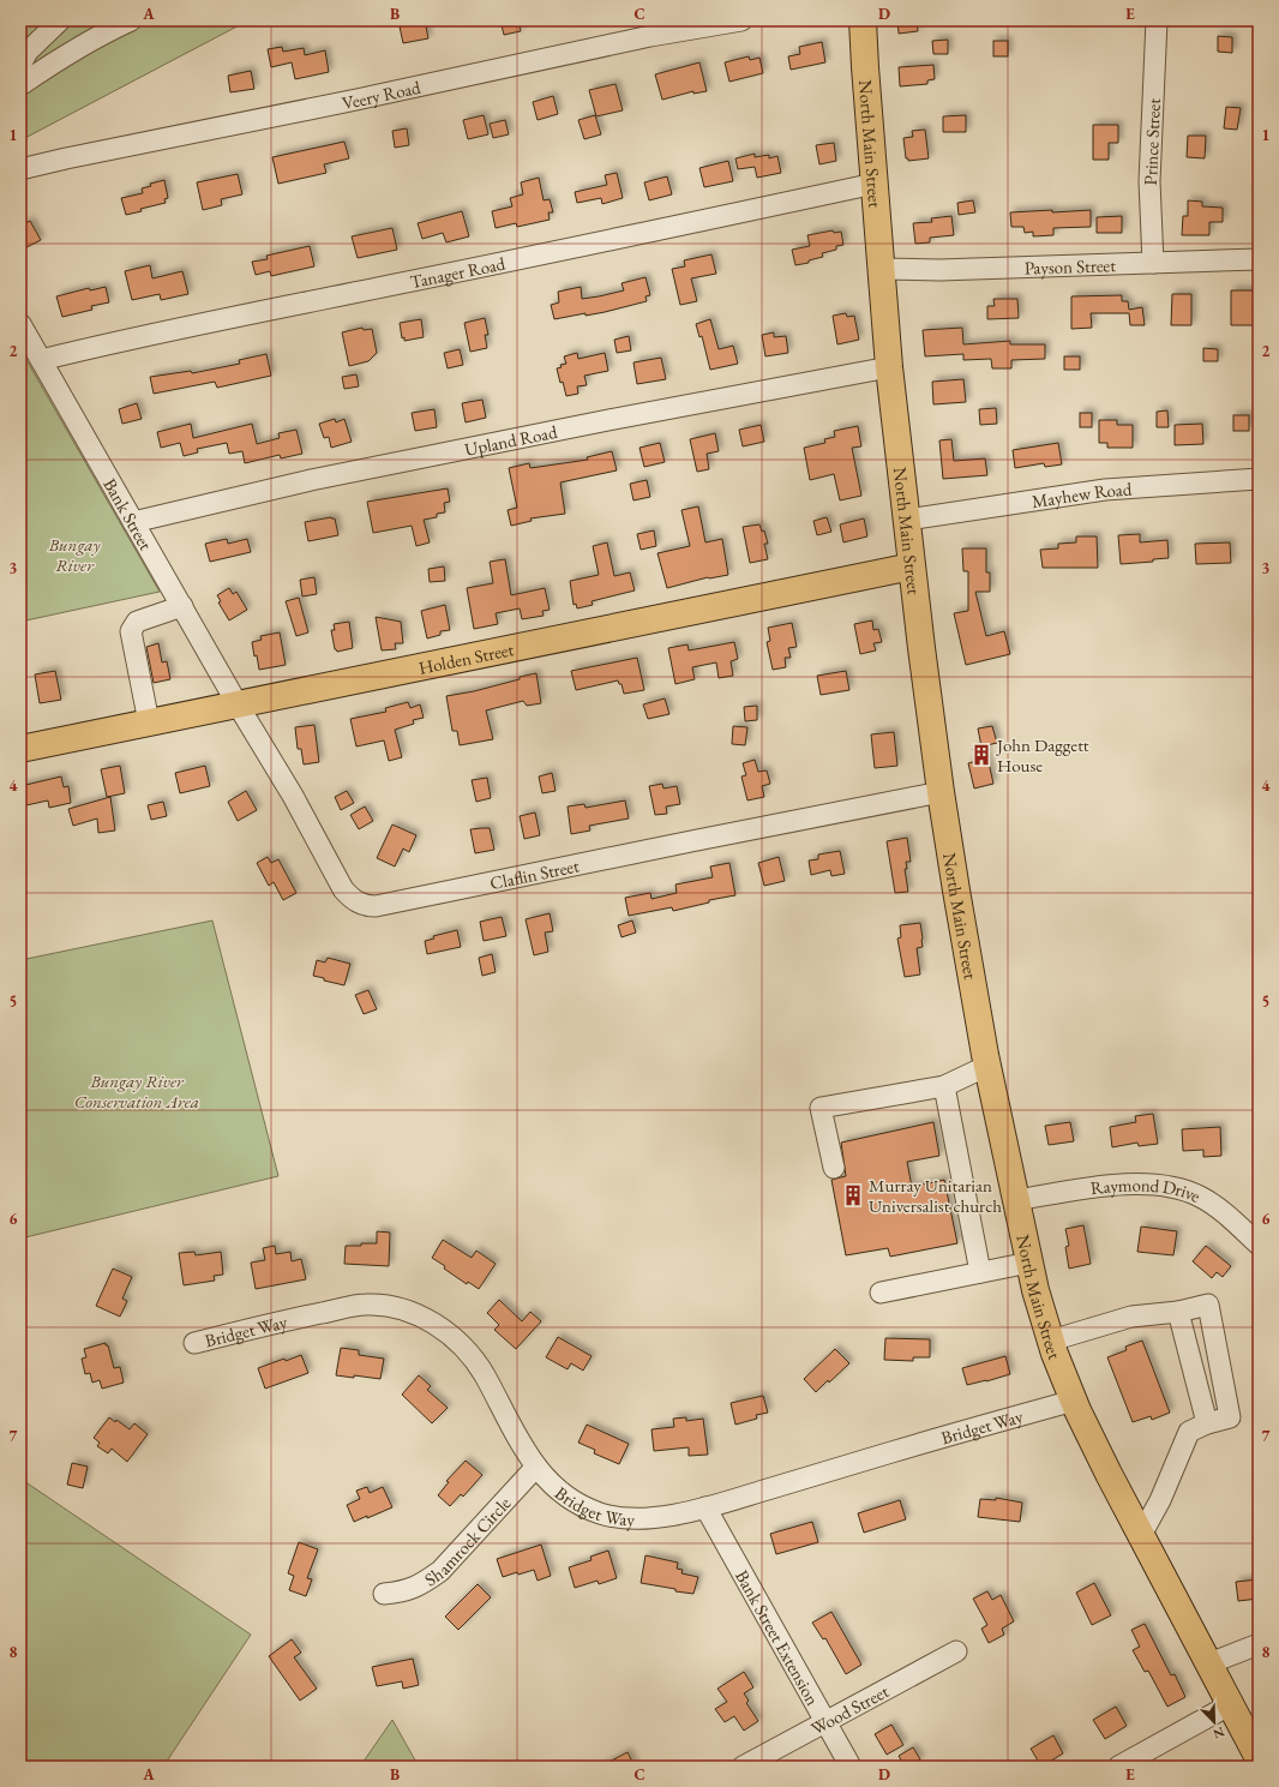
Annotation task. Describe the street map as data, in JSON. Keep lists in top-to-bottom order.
{
  "streets": {
    "main road": ["North Main Street", "Holden Street"],
    "street": [
      "Veery Road",
      "Prince Street",
      "Payson Street",
      "Tanager Road",
      "Upland Road",
      "Mayhew Road",
      "Bank Street",
      "Claflin Street",
      "Raymond Drive",
      "Bridget Way",
      "Shamrock Circle",
      "Bank Street Extension",
      "Wood Street"
    ]
  },
  "crossings": [
    ["Prince Street", "Payson Street"],
    ["North Main Street", "Payson Street"],
    ["North Main Street", "Tanager Road"],
    ["North Main Street", "Upland Road"],
    ["North Main Street", "Mayhew Road"],
    ["North Main Street", "Holden Street"],
    ["North Main Street", "Claflin Street"],
    ["North Main Street", "Raymond Drive"],
    ["North Main Street", "Bridget Way"],
    ["Tanager Road", "Bank Street"],
    ["Upland Road", "Bank Street"],
    ["Bank Street", "Holden Street"],
    ["Bank Street", "Claflin Street"],
    ["Holden Street", "Claflin Street"],
    ["Bridget Way", "Shamrock Circle"],
    ["Bridget Way", "Bank Street Extension"],
    ["Bank Street Extension", "Wood Street"]
  ],
  "parks": ["Bungay River", "Bungay River Conservation Area"],
  "places": {
    "building": ["John Daggett House", "Murray Unitarian Universalist church"]
  },
  "north": "bottom right",
  "grid": {
    "columns": [
      "A",
      "B",
      "C",
      "D",
      "E"
    ],
    "rows": [
      "1",
      "2",
      "3",
      "4",
      "5",
      "6",
      "7",
      "8"
    ]
  }
}
